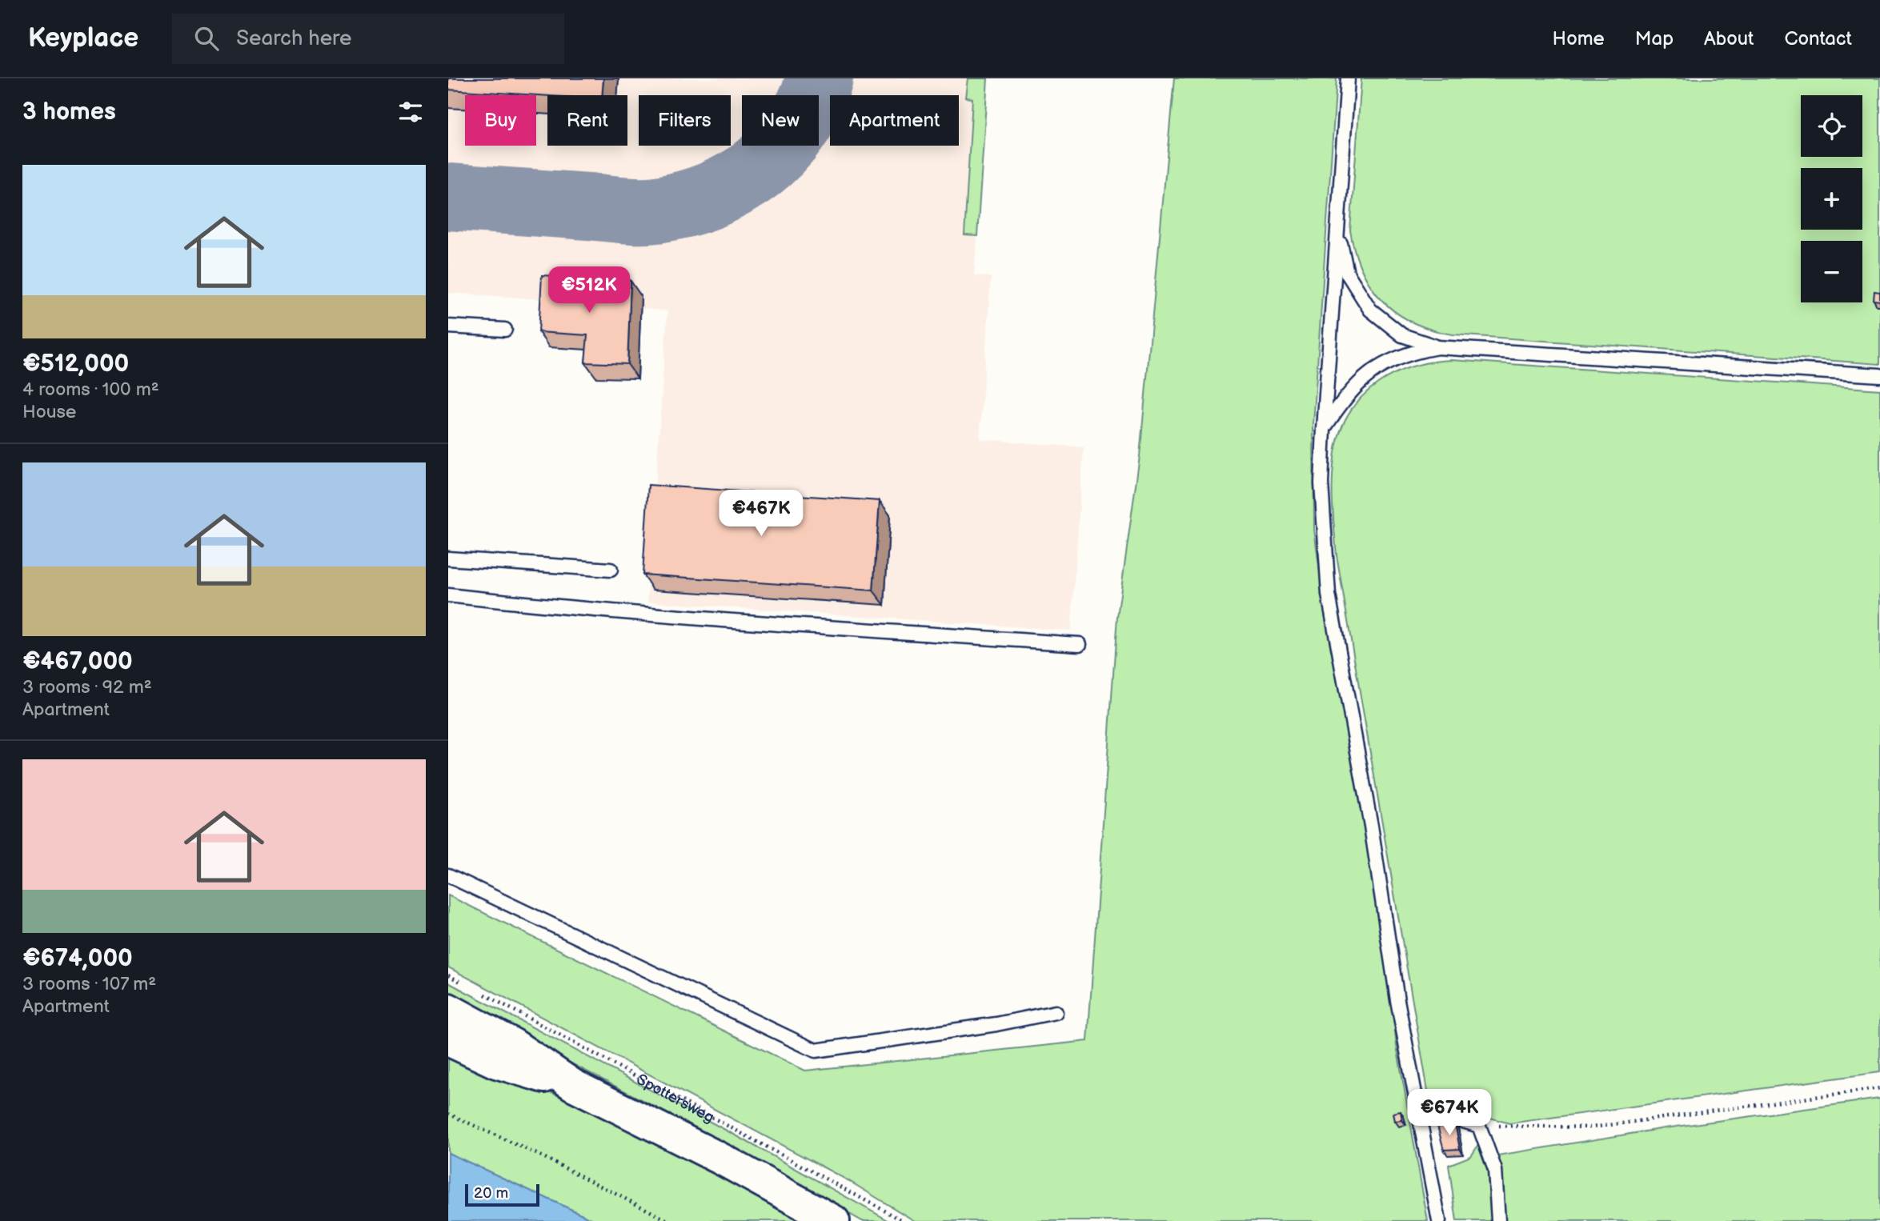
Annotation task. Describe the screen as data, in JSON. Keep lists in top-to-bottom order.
{
  "streets": {
    "path": ["Spottersweg"]
  },
  "scale_bar": "20 m",
  "page": {
    "header": "Keyplace",
    "search": "Search here",
    "nav": [
      "Home",
      "Map",
      "About",
      "Contact"
    ],
    "heading": "3 homes",
    "map_buttons": ["+", "−"],
    "chip": [
      "Buy",
      "Rent",
      "Filters",
      "New",
      "Apartment"
    ],
    "list": [
      {
        "name": "€512,000",
        "note": "4 rooms · 100 m² · House"
      },
      {
        "name": "€467,000",
        "note": "3 rooms · 92 m² · Apartment"
      },
      {
        "name": "€674,000",
        "note": "3 rooms · 107 m² · Apartment"
      }
    ],
    "price": ["€512K", "€467K", "€674K"],
    "scale": "20 m"
  }
}
